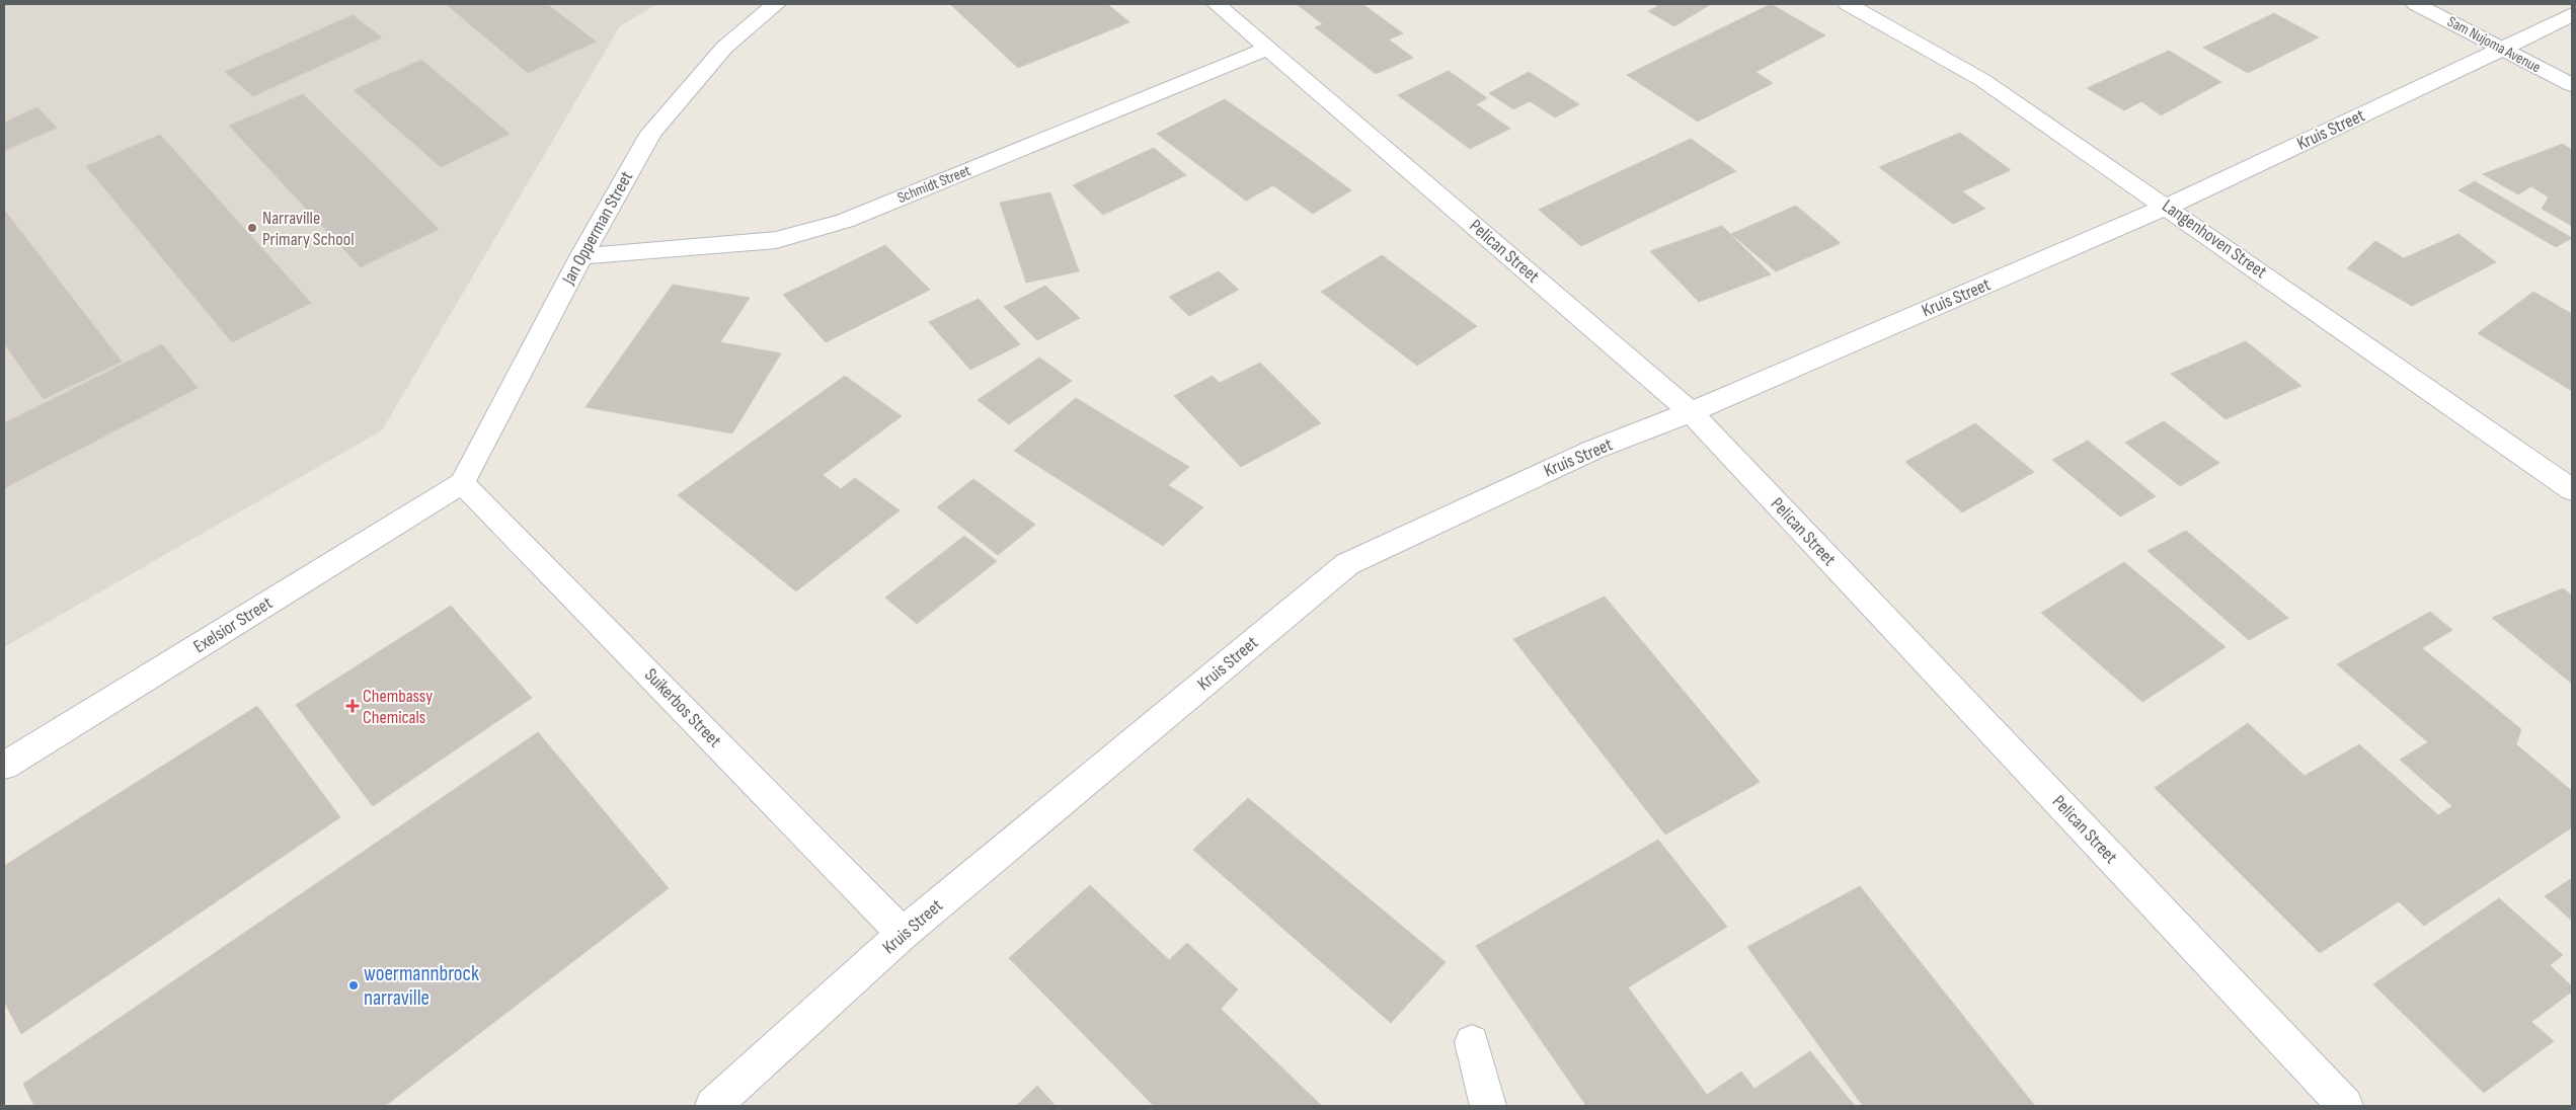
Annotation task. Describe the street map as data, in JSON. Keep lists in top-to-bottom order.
{
  "streets": {
    "street": [
      "Sam Nujoma Avenue",
      "Kruis Street",
      "Schmidt Street",
      "Jan Opperman Street",
      "Langenhoven Street",
      "Pelican Street",
      "Exelsior Street",
      "Suikerbos Street"
    ]
  },
  "crossings": [
    ["Sam Nujoma Avenue", "Kruis Street"],
    ["Kruis Street", "Langenhoven Street"],
    ["Kruis Street", "Pelican Street"],
    ["Kruis Street", "Suikerbos Street"],
    ["Schmidt Street", "Jan Opperman Street"],
    ["Schmidt Street", "Pelican Street"],
    ["Jan Opperman Street", "Exelsior Street"],
    ["Jan Opperman Street", "Suikerbos Street"],
    ["Exelsior Street", "Suikerbos Street"]
  ],
  "places": {
    "other": ["Narraville Primary School", "woermannbrock narraville"],
    "health": ["Chembassy Chemicals"]
  }
}
